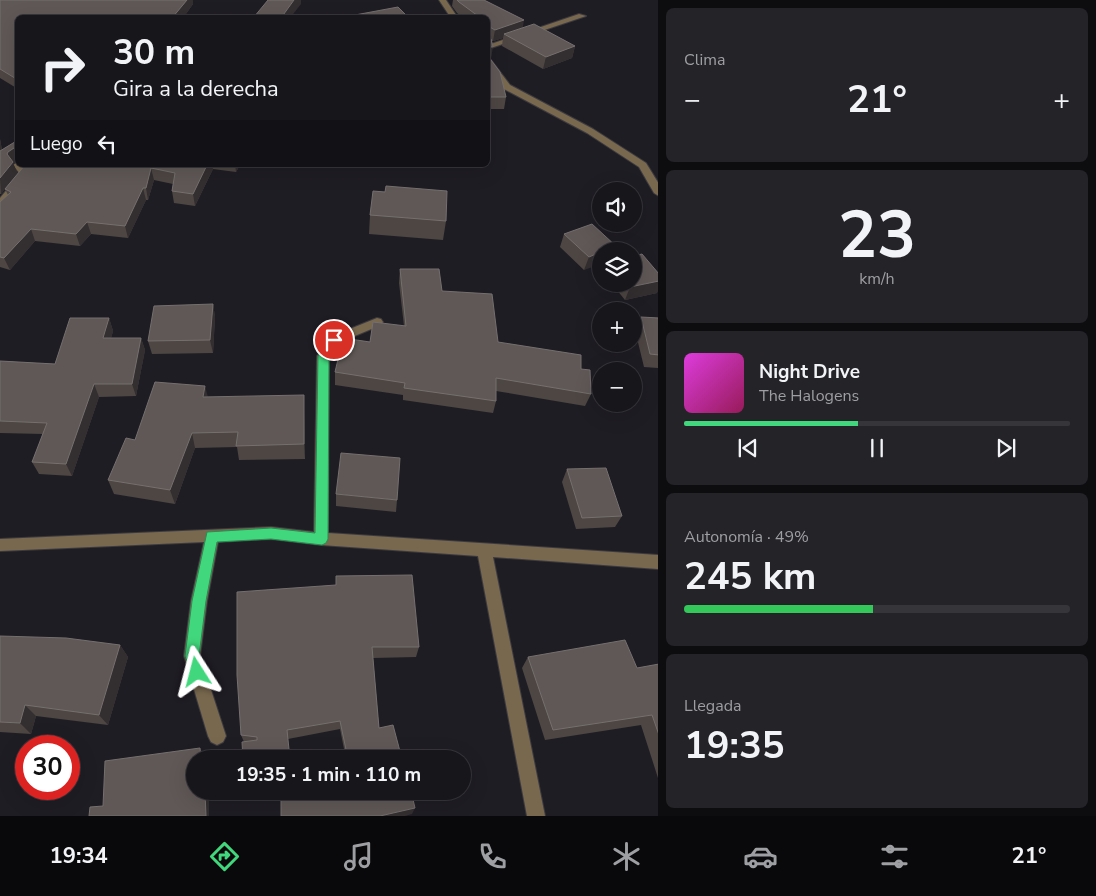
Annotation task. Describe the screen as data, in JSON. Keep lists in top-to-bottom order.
{
  "page": {
    "tile": [
      "Clima",
      ["23", "km/h"],
      ["Autonomía · 49%", "245 km"],
      ["Llegada", "19:35"]
    ],
    "turn": ["30 m", "Gira a la derecha"],
    "heat": ["−", "21°", "+"],
    "then": "Luego",
    "map_buttons": ["+", "−"],
    "song": ["Night Drive", "The Halogens"],
    "limit": "30",
    "trip": "19:35 · 1 min · 110 m",
    "tabs": ["19:34", "21°"]
  }
}
